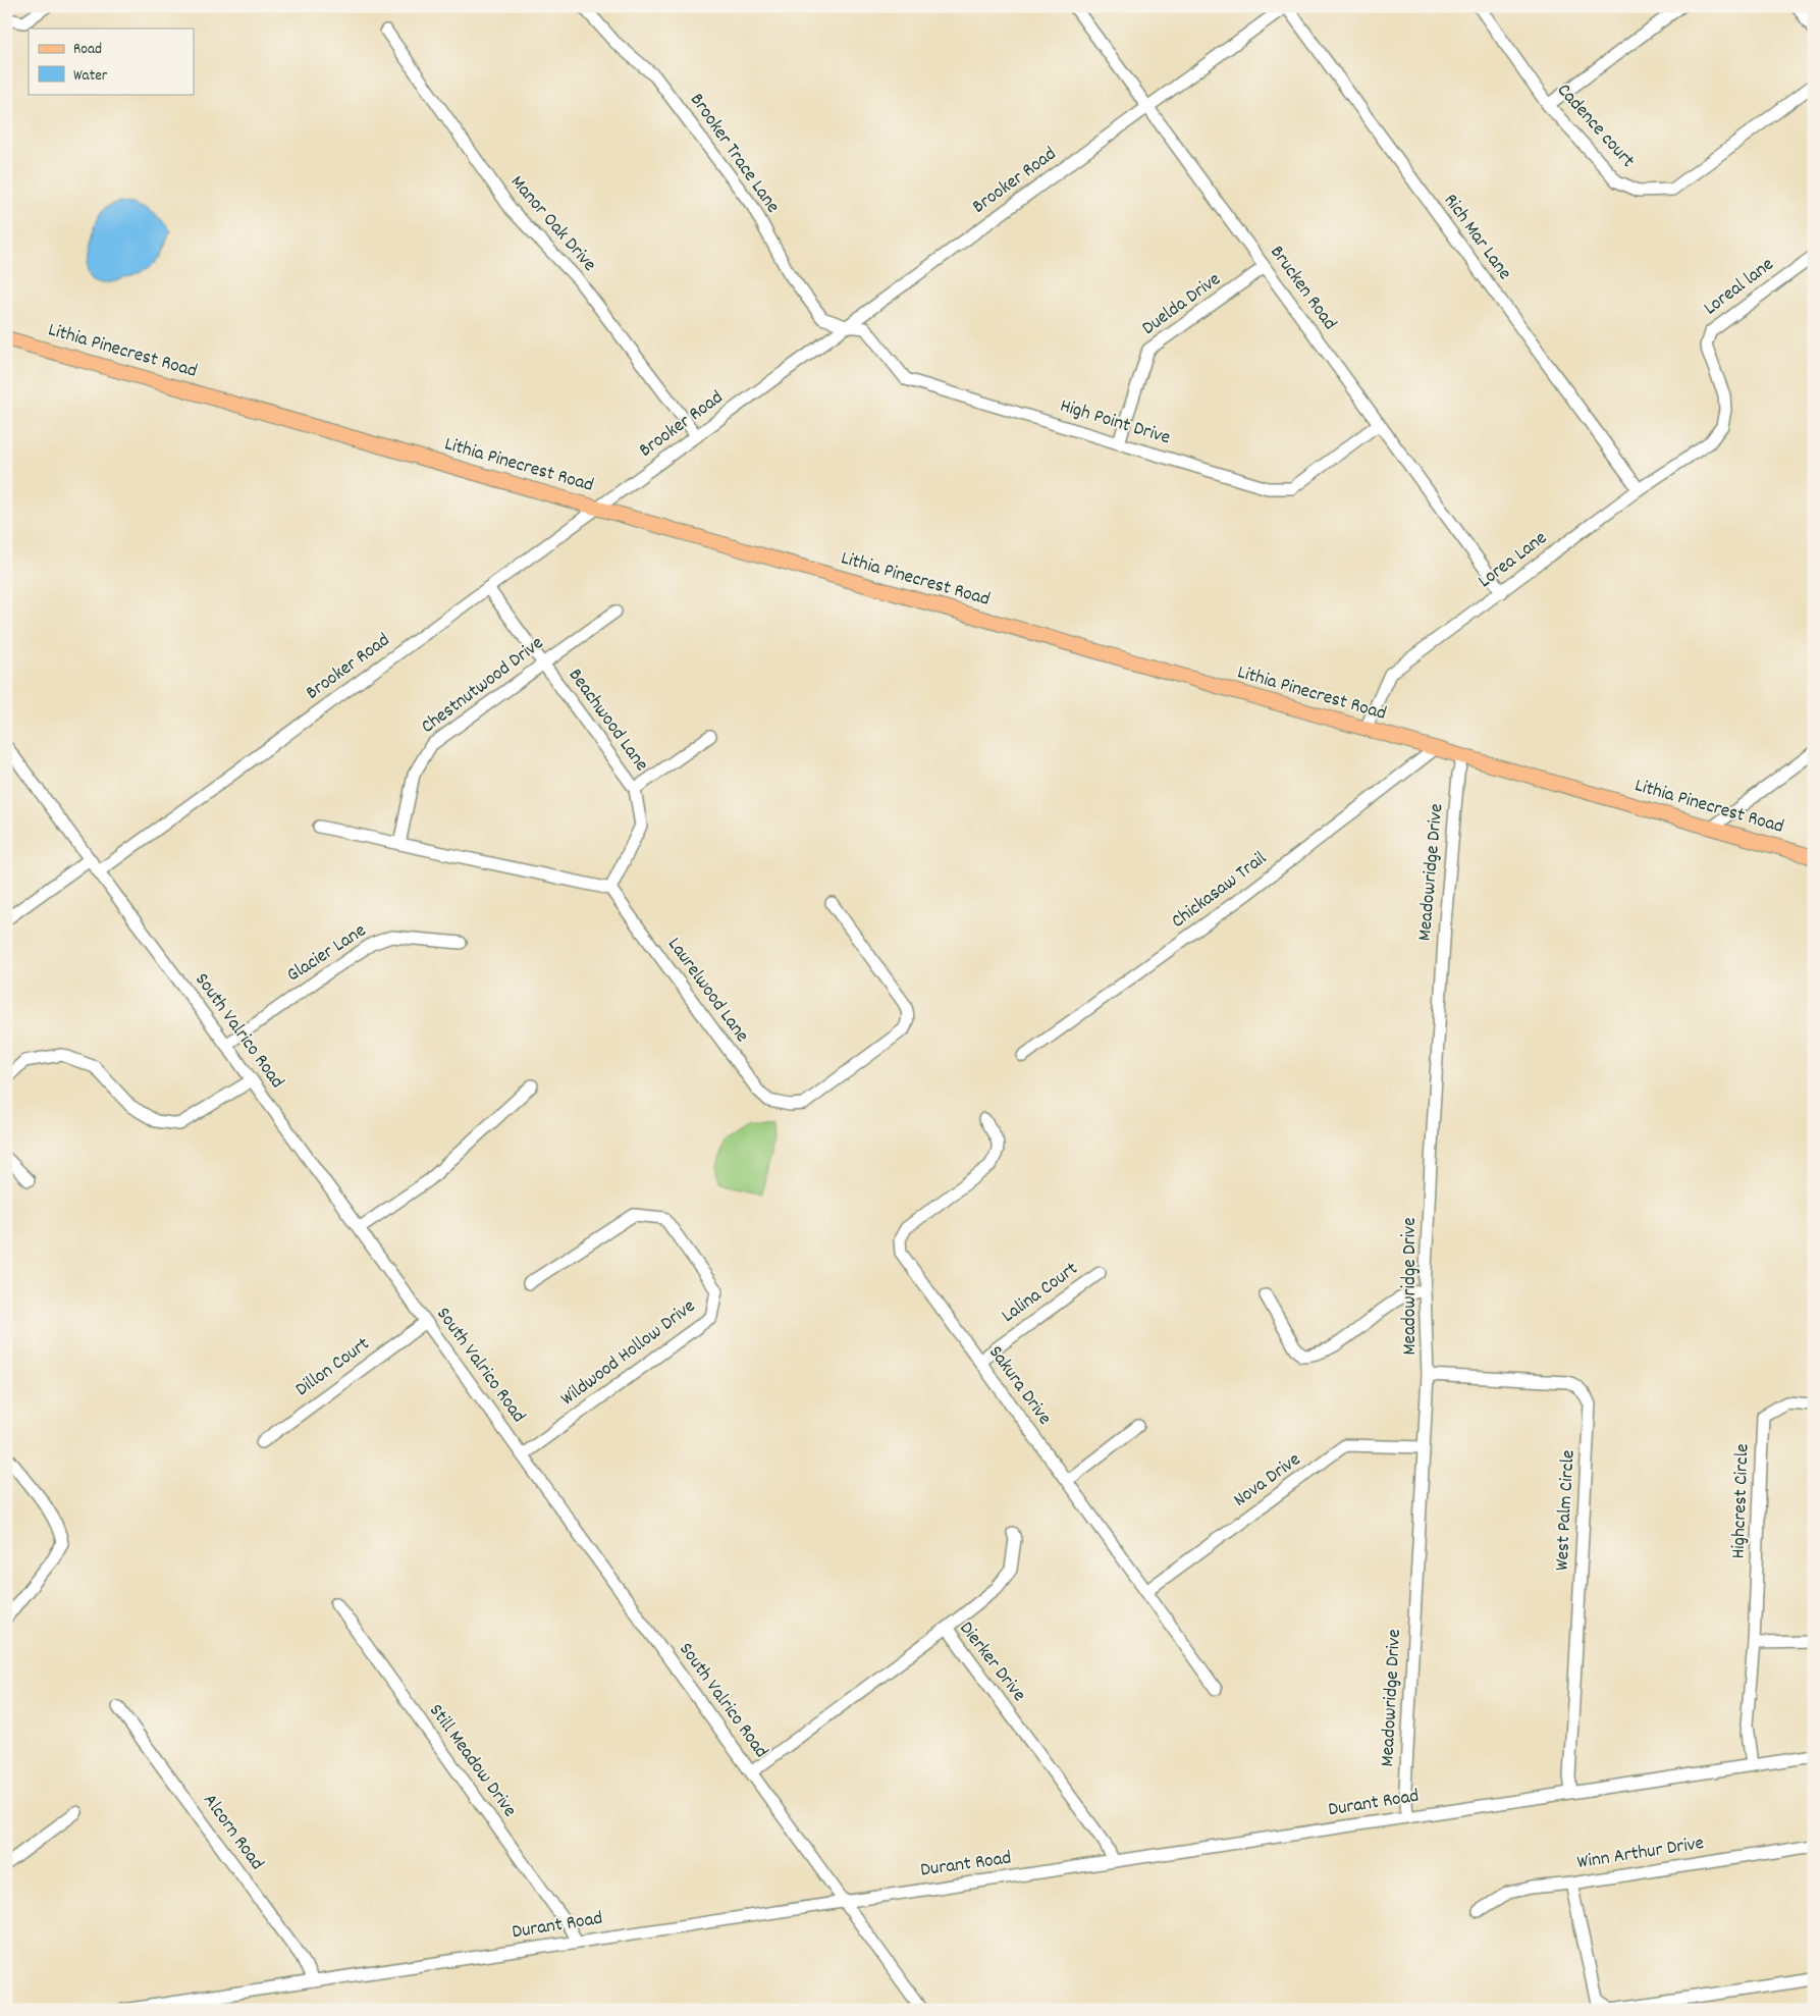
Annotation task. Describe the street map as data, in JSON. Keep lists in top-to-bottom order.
{
  "streets": {
    "main road": ["Lithia Pinecrest Road"],
    "street": [
      "Cadence court",
      "Brooker Trace Lane",
      "Brooker Road",
      "Manor Oak Drive",
      "Rich Mar Lane",
      "Loreal lane",
      "Brucken Road",
      "Duelda Drive",
      "High Point Drive",
      "Lorea Lane",
      "Chestnutwood Drive",
      "Beachwood Lane",
      "Meadowridge Drive",
      "Chickasaw Trail",
      "Glacier Lane",
      "Laurelwood Lane",
      "South Valrico Road",
      "Lalina Court",
      "Wildwood Hollow Drive",
      "Dillon Court",
      "Sakura Drive",
      "Nova Drive",
      "Highcrest Circle",
      "West Palm Circle",
      "Dierker Drive",
      "Still Meadow Drive",
      "Durant Road",
      "Alcorn Road",
      "Winn Arthur Drive"
    ]
  },
  "crossings": [
    ["Brooker Trace Lane", "Brooker Road"],
    ["Brooker Trace Lane", "High Point Drive"],
    ["Brooker Road", "Manor Oak Drive"],
    ["Brooker Road", "Rich Mar Lane"],
    ["Brooker Road", "Brucken Road"],
    ["Brooker Road", "Lithia Pinecrest Road"],
    ["Brooker Road", "High Point Drive"],
    ["Brooker Road", "Beachwood Lane"],
    ["Brooker Road", "South Valrico Road"],
    ["Rich Mar Lane", "Lorea Lane"],
    ["Loreal lane", "Lorea Lane"],
    ["Brucken Road", "Duelda Drive"],
    ["Brucken Road", "High Point Drive"],
    ["Brucken Road", "Lorea Lane"],
    ["Duelda Drive", "High Point Drive"],
    ["Lithia Pinecrest Road", "Lorea Lane"],
    ["Lithia Pinecrest Road", "Meadowridge Drive"],
    ["Lithia Pinecrest Road", "Chickasaw Trail"],
    ["Chestnutwood Drive", "Beachwood Lane"],
    ["Beachwood Lane", "Laurelwood Lane"],
    ["Meadowridge Drive", "Nova Drive"],
    ["Meadowridge Drive", "West Palm Circle"],
    ["Meadowridge Drive", "Durant Road"],
    ["Glacier Lane", "South Valrico Road"],
    ["South Valrico Road", "Wildwood Hollow Drive"],
    ["South Valrico Road", "Dillon Court"],
    ["South Valrico Road", "Dierker Drive"],
    ["South Valrico Road", "Durant Road"],
    ["Lalina Court", "Sakura Drive"],
    ["Sakura Drive", "Nova Drive"],
    ["Highcrest Circle", "Durant Road"],
    ["West Palm Circle", "Durant Road"],
    ["Dierker Drive", "Durant Road"],
    ["Still Meadow Drive", "Durant Road"],
    ["Durant Road", "Alcorn Road"]
  ],
  "legend": ["Road", "Water"]
}
